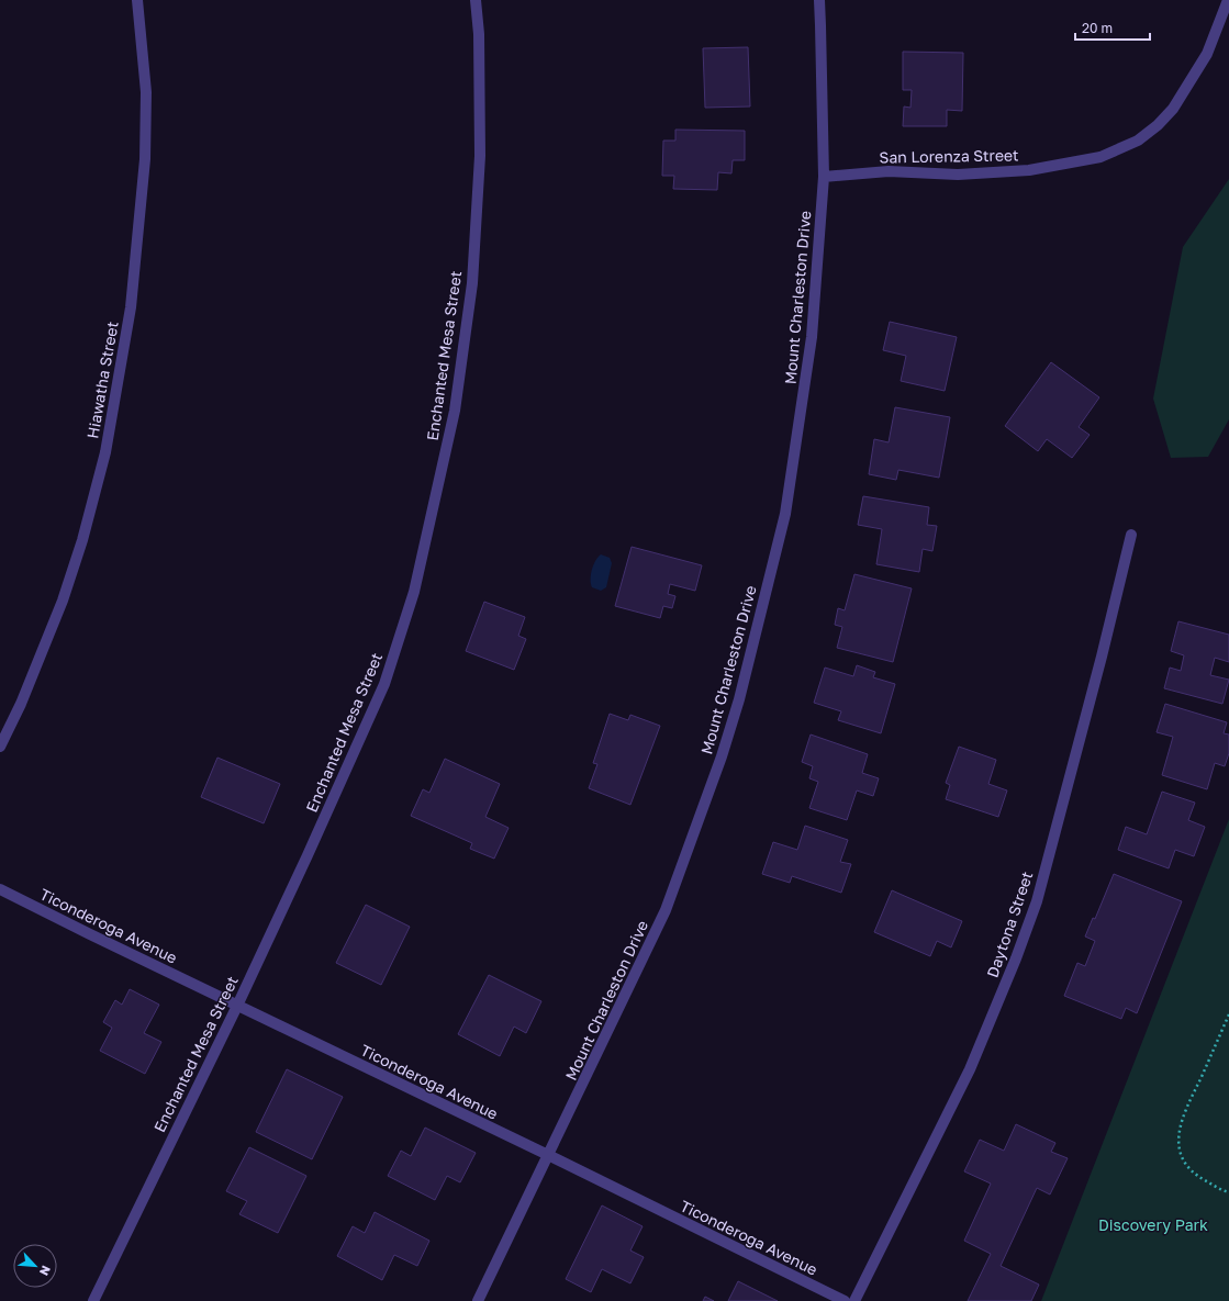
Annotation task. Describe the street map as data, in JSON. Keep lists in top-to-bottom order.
{
  "streets": {
    "street": [
      "San Lorenza Street",
      "Mount Charleston Drive",
      "Enchanted Mesa Street",
      "Hiawatha Street",
      "Daytona Street",
      "Ticonderoga Avenue"
    ]
  },
  "crossings": [
    ["San Lorenza Street", "Mount Charleston Drive"],
    ["Mount Charleston Drive", "Ticonderoga Avenue"],
    ["Enchanted Mesa Street", "Ticonderoga Avenue"]
  ],
  "parks": ["Discovery Park"],
  "scale_bar": "20 m",
  "north": "bottom right"
}
